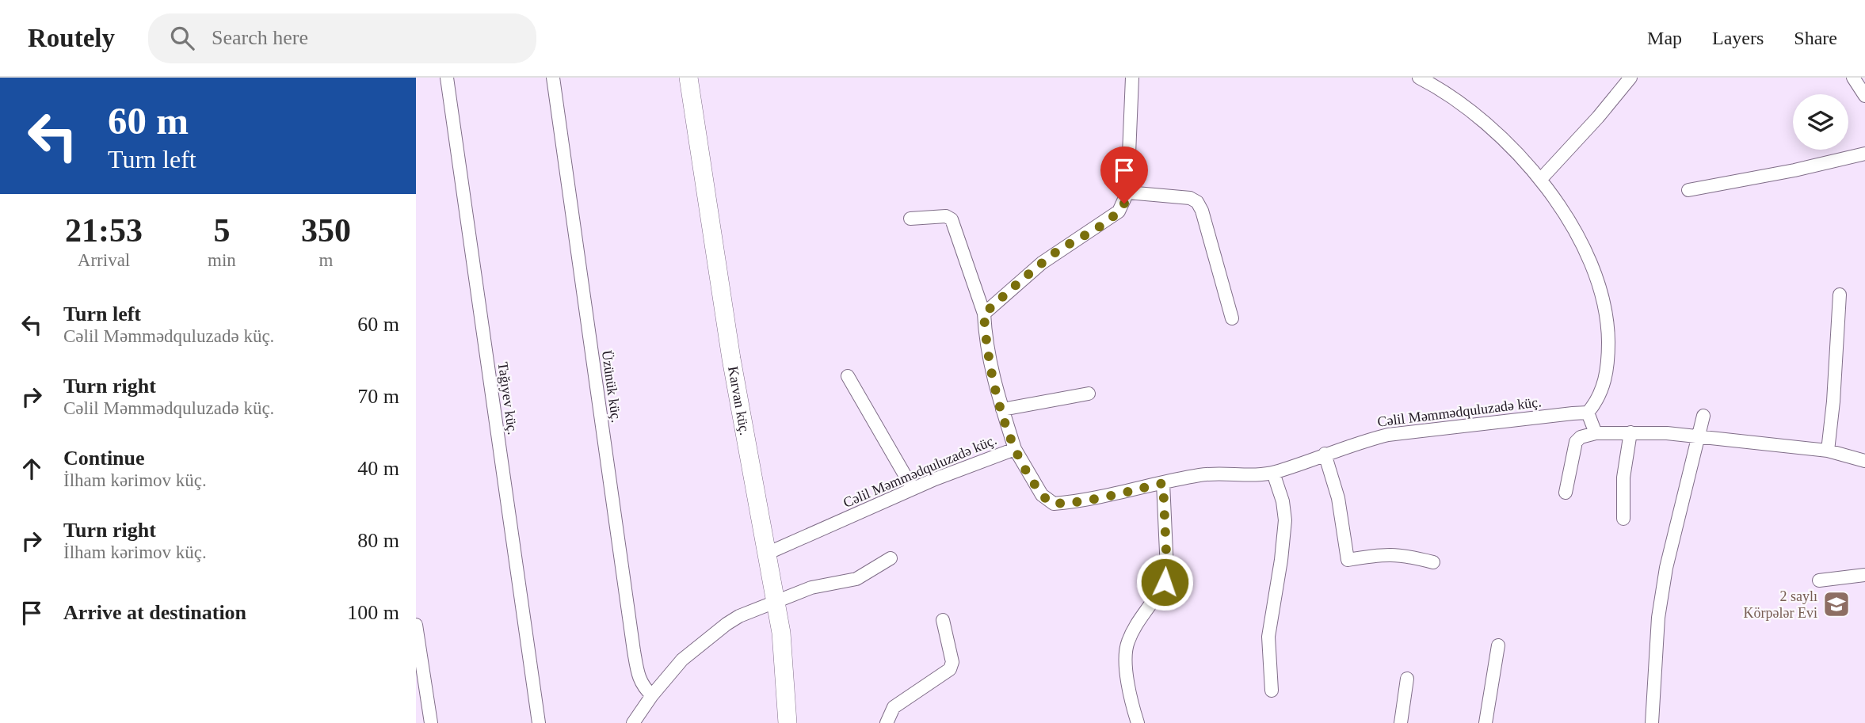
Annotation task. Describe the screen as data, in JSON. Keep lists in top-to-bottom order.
{
  "streets": {
    "street": [
      "Üzünük küç.",
      "Tağıyev küç.",
      "Karvan küç.",
      "Cəlil Məmmədquluzadə küç."
    ]
  },
  "crossings": [
    ["Karvan küç.", "Cəlil Məmmədquluzadə küç."]
  ],
  "places": {
    "school or university": ["2 saylı Körpələr Evi"]
  },
  "page": {
    "header": "Routely",
    "search": "Search here",
    "nav": ["Map", "Layers", "Share"],
    "turn": ["60 m", "Turn left"],
    "eta": [
      "21:53",
      "Arrival",
      "5",
      "min",
      "350",
      "m"
    ],
    "list": [
      {
        "name": "Turn left",
        "note": "Cəlil Məmmədquluzadə küç.",
        "value": "60 m"
      },
      {
        "name": "Turn right",
        "note": "Cəlil Məmmədquluzadə küç.",
        "value": "70 m"
      },
      {
        "name": "Continue",
        "note": "İlham kərimov küç.",
        "value": "40 m"
      },
      {
        "name": "Turn right",
        "note": "İlham kərimov küç.",
        "value": "80 m"
      },
      {
        "name": "Arrive at destination",
        "value": "100 m"
      }
    ]
  }
}
